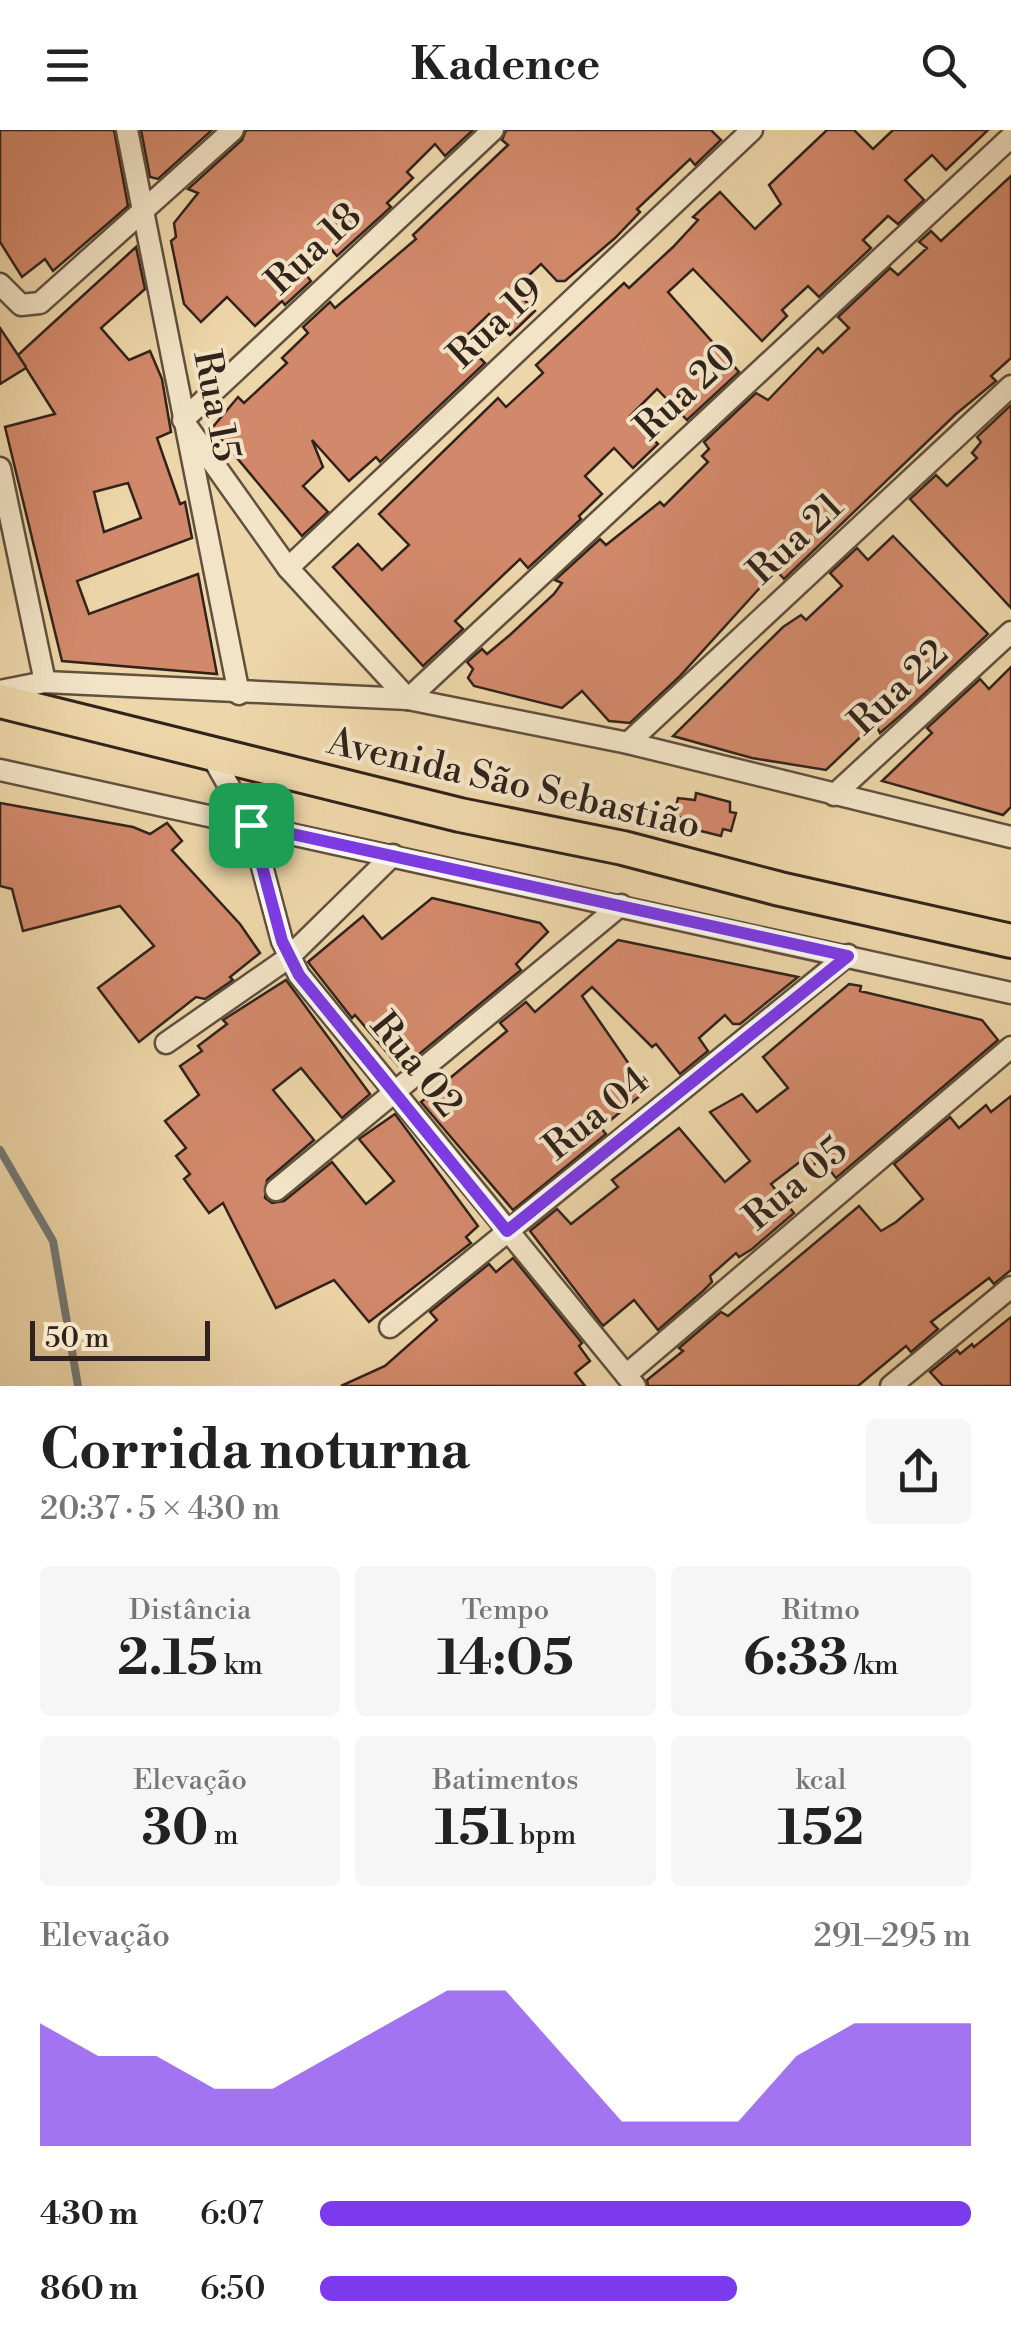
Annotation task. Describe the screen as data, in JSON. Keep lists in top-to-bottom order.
{
  "streets": {
    "main road": ["Avenida São Sebastião"],
    "street": [
      "Rua 18",
      "Rua 19",
      "Rua 20",
      "Rua 15",
      "Rua 21",
      "Rua 22",
      "Rua 02",
      "Rua 04",
      "Rua 05"
    ]
  },
  "crossings": [
    ["Rua 18", "Rua 15"],
    ["Rua 20", "Avenida São Sebastião"],
    ["Rua 15", "Avenida São Sebastião"],
    ["Rua 21", "Avenida São Sebastião"],
    ["Rua 22", "Avenida São Sebastião"],
    ["Avenida São Sebastião", "Rua 02"],
    ["Rua 02", "Rua 04"],
    ["Rua 02", "Rua 05"]
  ],
  "scale_bar": "50 m",
  "page": {
    "header": "Kadence",
    "scale": "50 m",
    "heading": ["Corrida noturna", "20:37 · 5 × 430 m"],
    "stats": [
      ["Distância", "2.15 km"],
      ["Tempo", "14:05"],
      ["Ritmo", "6:33 /km"],
      ["Elevação", "30 m"],
      ["Batimentos", "151 bpm"],
      ["kcal", "152"]
    ],
    "chart": ["Elevação", "291–295 m"],
    "list": [
      {
        "name": "430 m",
        "note": "6:07"
      },
      {
        "name": "860 m",
        "note": "6:50"
      }
    ]
  }
}
